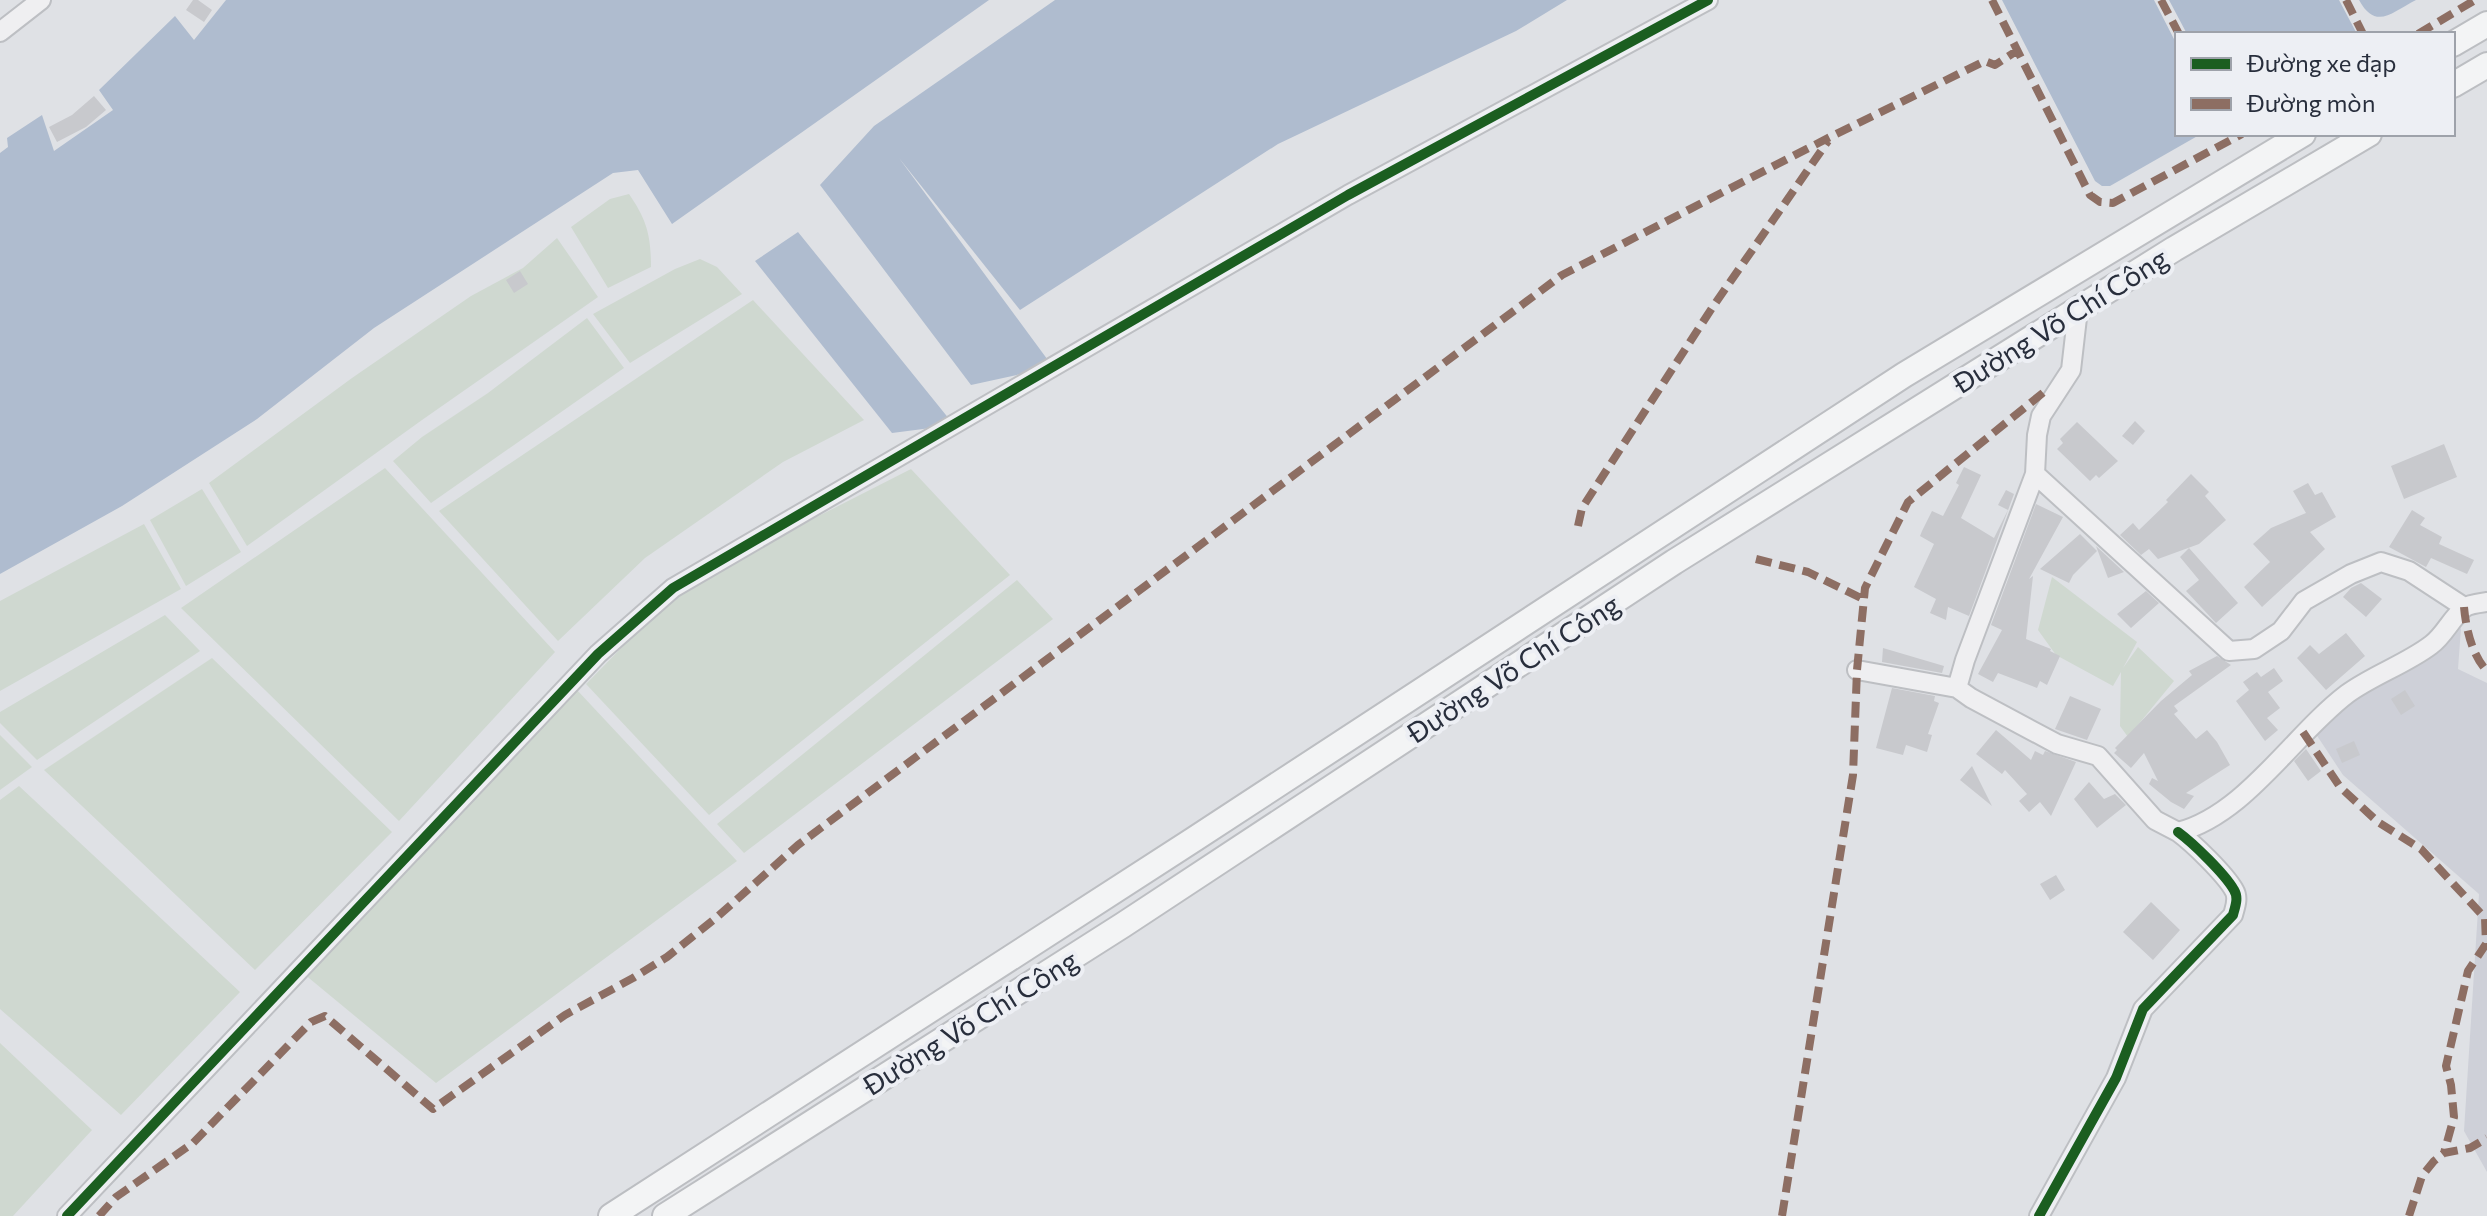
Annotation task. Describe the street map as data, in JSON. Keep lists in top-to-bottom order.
{
  "streets": {
    "main road": ["Đường Võ Chí Công"]
  },
  "legend": ["Đường xe đạp", "Đường mòn"]
}
